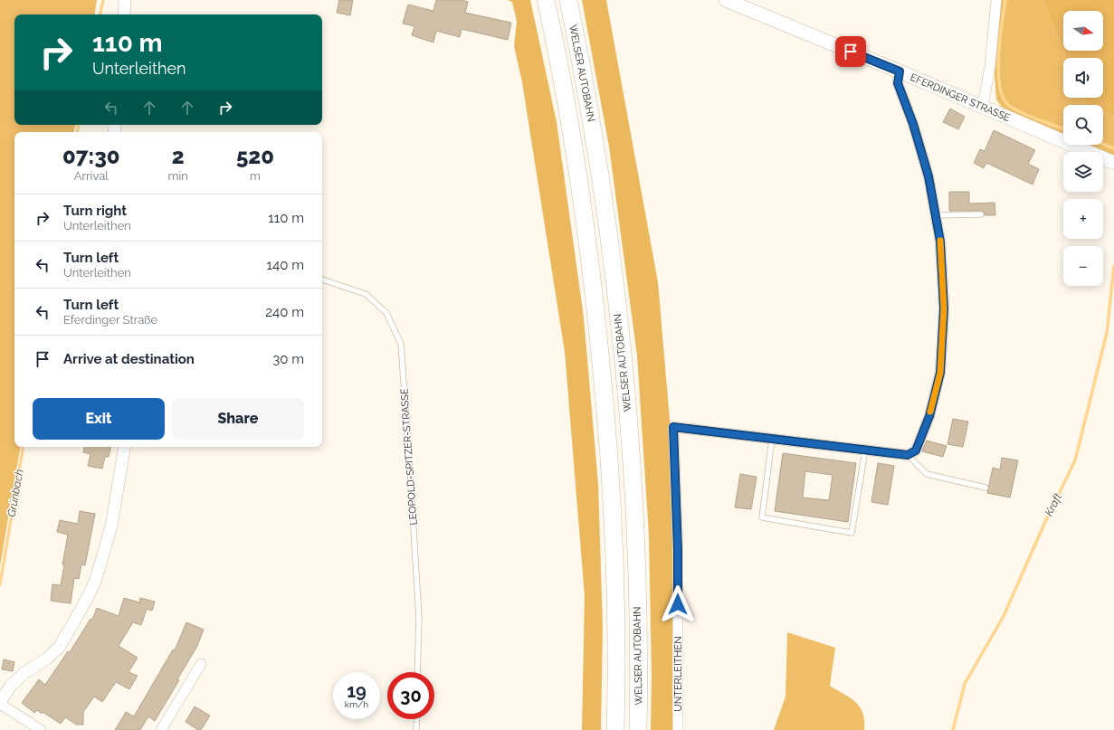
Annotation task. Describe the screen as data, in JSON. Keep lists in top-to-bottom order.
{
  "streets": {
    "highway": ["WELSER AUTOBAHN"],
    "main road": ["EFERDINGER STRASSE"],
    "street": ["UNTERLEITHEN"],
    "lane": ["LEOPOLD-SPITZER-STRASSE"]
  },
  "water": ["Grünbach", "Kraft"],
  "north": "right",
  "page": {
    "map_buttons": ["+", "−"],
    "turn": ["110 m", "Unterleithen"],
    "eta": [
      "07:30",
      "Arrival",
      "2",
      "min",
      "520",
      "m"
    ],
    "list": [
      {
        "name": "Turn right",
        "note": "Unterleithen",
        "value": "110 m"
      },
      {
        "name": "Turn left",
        "note": "Unterleithen",
        "value": "140 m"
      },
      {
        "name": "Turn left",
        "note": "Eferdinger Straße",
        "value": "240 m"
      },
      {
        "name": "Arrive at destination",
        "value": "30 m"
      }
    ],
    "buttons": ["Exit", "Share"],
    "speed": "19 km/h",
    "limit": "30"
  }
}
